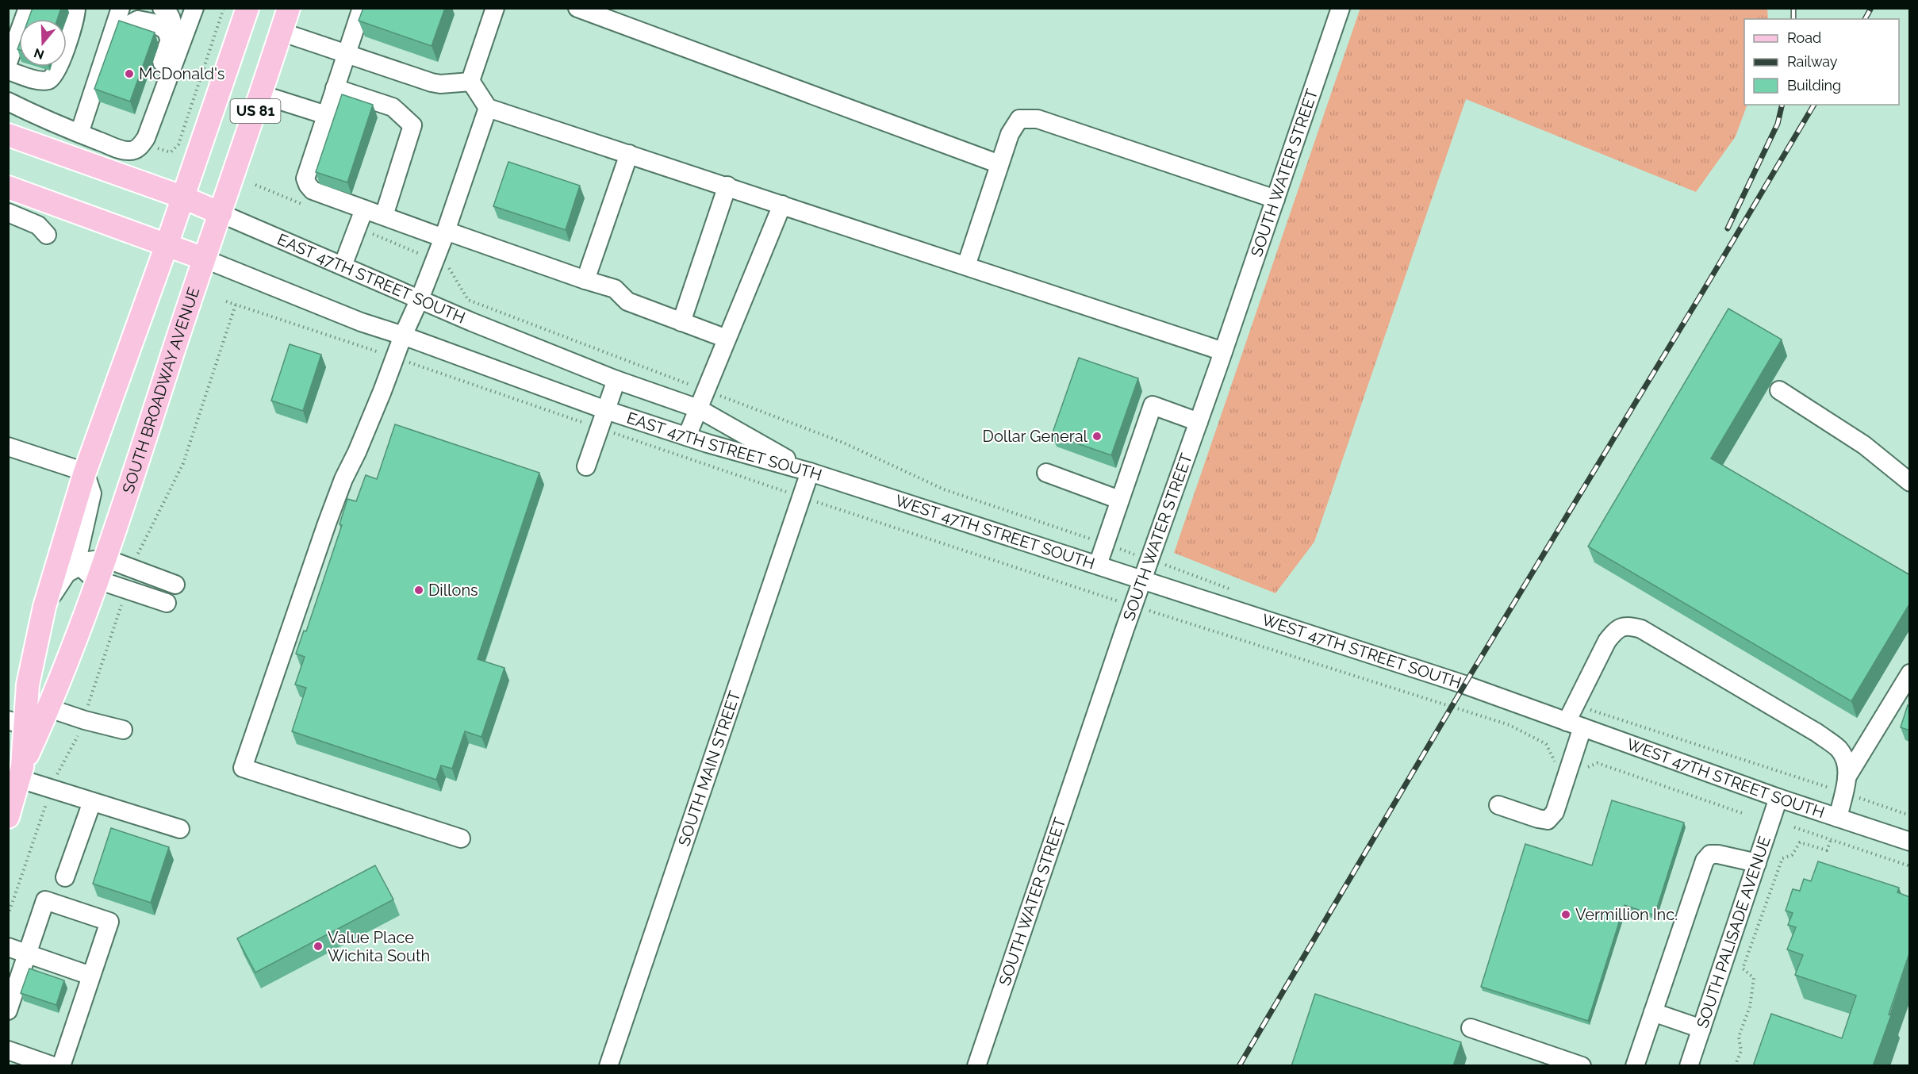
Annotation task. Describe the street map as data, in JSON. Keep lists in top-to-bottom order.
{
  "streets": {
    "main road": ["US 81", "EAST 47TH STREET SOUTH", "SOUTH BROADWAY AVENUE"],
    "street": [
      "SOUTH WATER STREET",
      "WEST 47TH STREET SOUTH",
      "SOUTH MAIN STREET",
      "SOUTH PALISADE AVENUE"
    ]
  },
  "crossings": [
    ["SOUTH WATER STREET", "WEST 47TH STREET SOUTH"],
    ["EAST 47TH STREET SOUTH", "SOUTH BROADWAY AVENUE"],
    ["EAST 47TH STREET SOUTH", "WEST 47TH STREET SOUTH"],
    ["EAST 47TH STREET SOUTH", "SOUTH MAIN STREET"],
    ["WEST 47TH STREET SOUTH", "SOUTH MAIN STREET"],
    ["WEST 47TH STREET SOUTH", "SOUTH PALISADE AVENUE"]
  ],
  "places": [
    "McDonald's",
    "Dollar General",
    "Dillons",
    "Vermillion Inc.",
    "Value Place Wichita South"
  ],
  "legend": ["Road", "Railway", "Building"],
  "north": "bottom"
}
